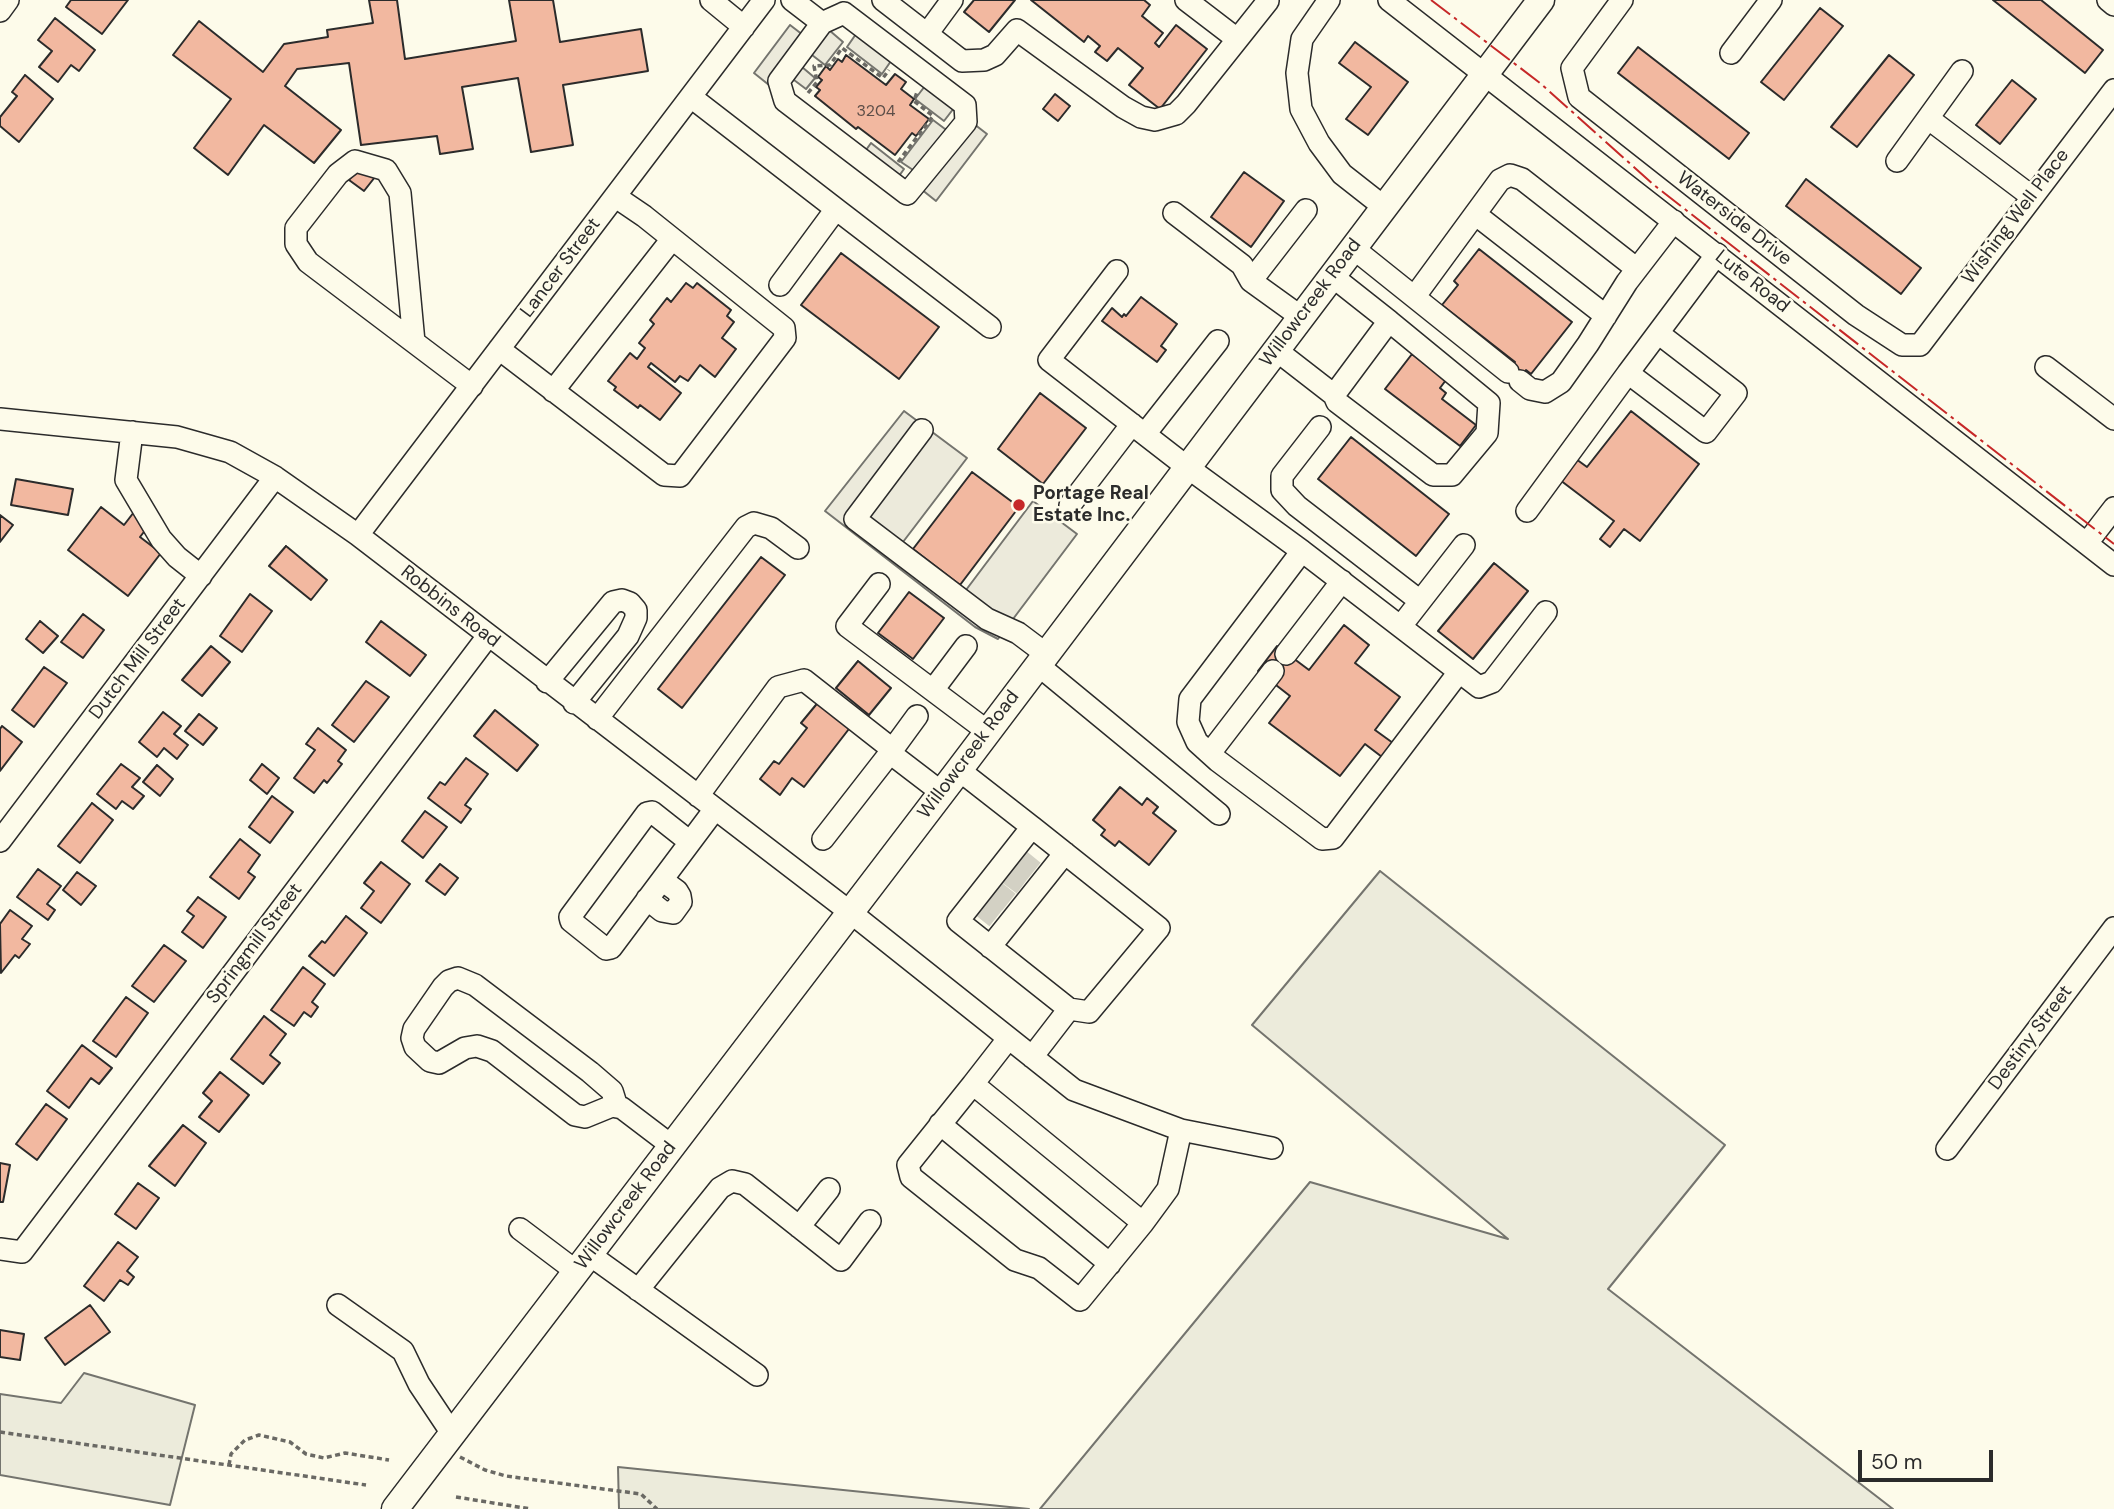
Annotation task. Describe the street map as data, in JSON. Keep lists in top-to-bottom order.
{
  "streets": {
    "main road": ["Willowcreek Road"],
    "street": [
      "Wishing Well Place",
      "Waterside Drive",
      "Lancer Street",
      "Lute Road",
      "Robbins Road",
      "Dutch Mill Street",
      "Springmill Street",
      "Destiny Street"
    ]
  },
  "crossings": [
    ["Wishing Well Place", "Waterside Drive"],
    ["Lancer Street", "Robbins Road"],
    ["Lute Road", "Willowcreek Road"],
    ["Willowcreek Road", "Robbins Road"],
    ["Robbins Road", "Dutch Mill Street"],
    ["Robbins Road", "Springmill Street"]
  ],
  "places": ["Portage Real Estate Inc."],
  "house_numbers": ["3204"],
  "scale_bar": "50 m"
}
